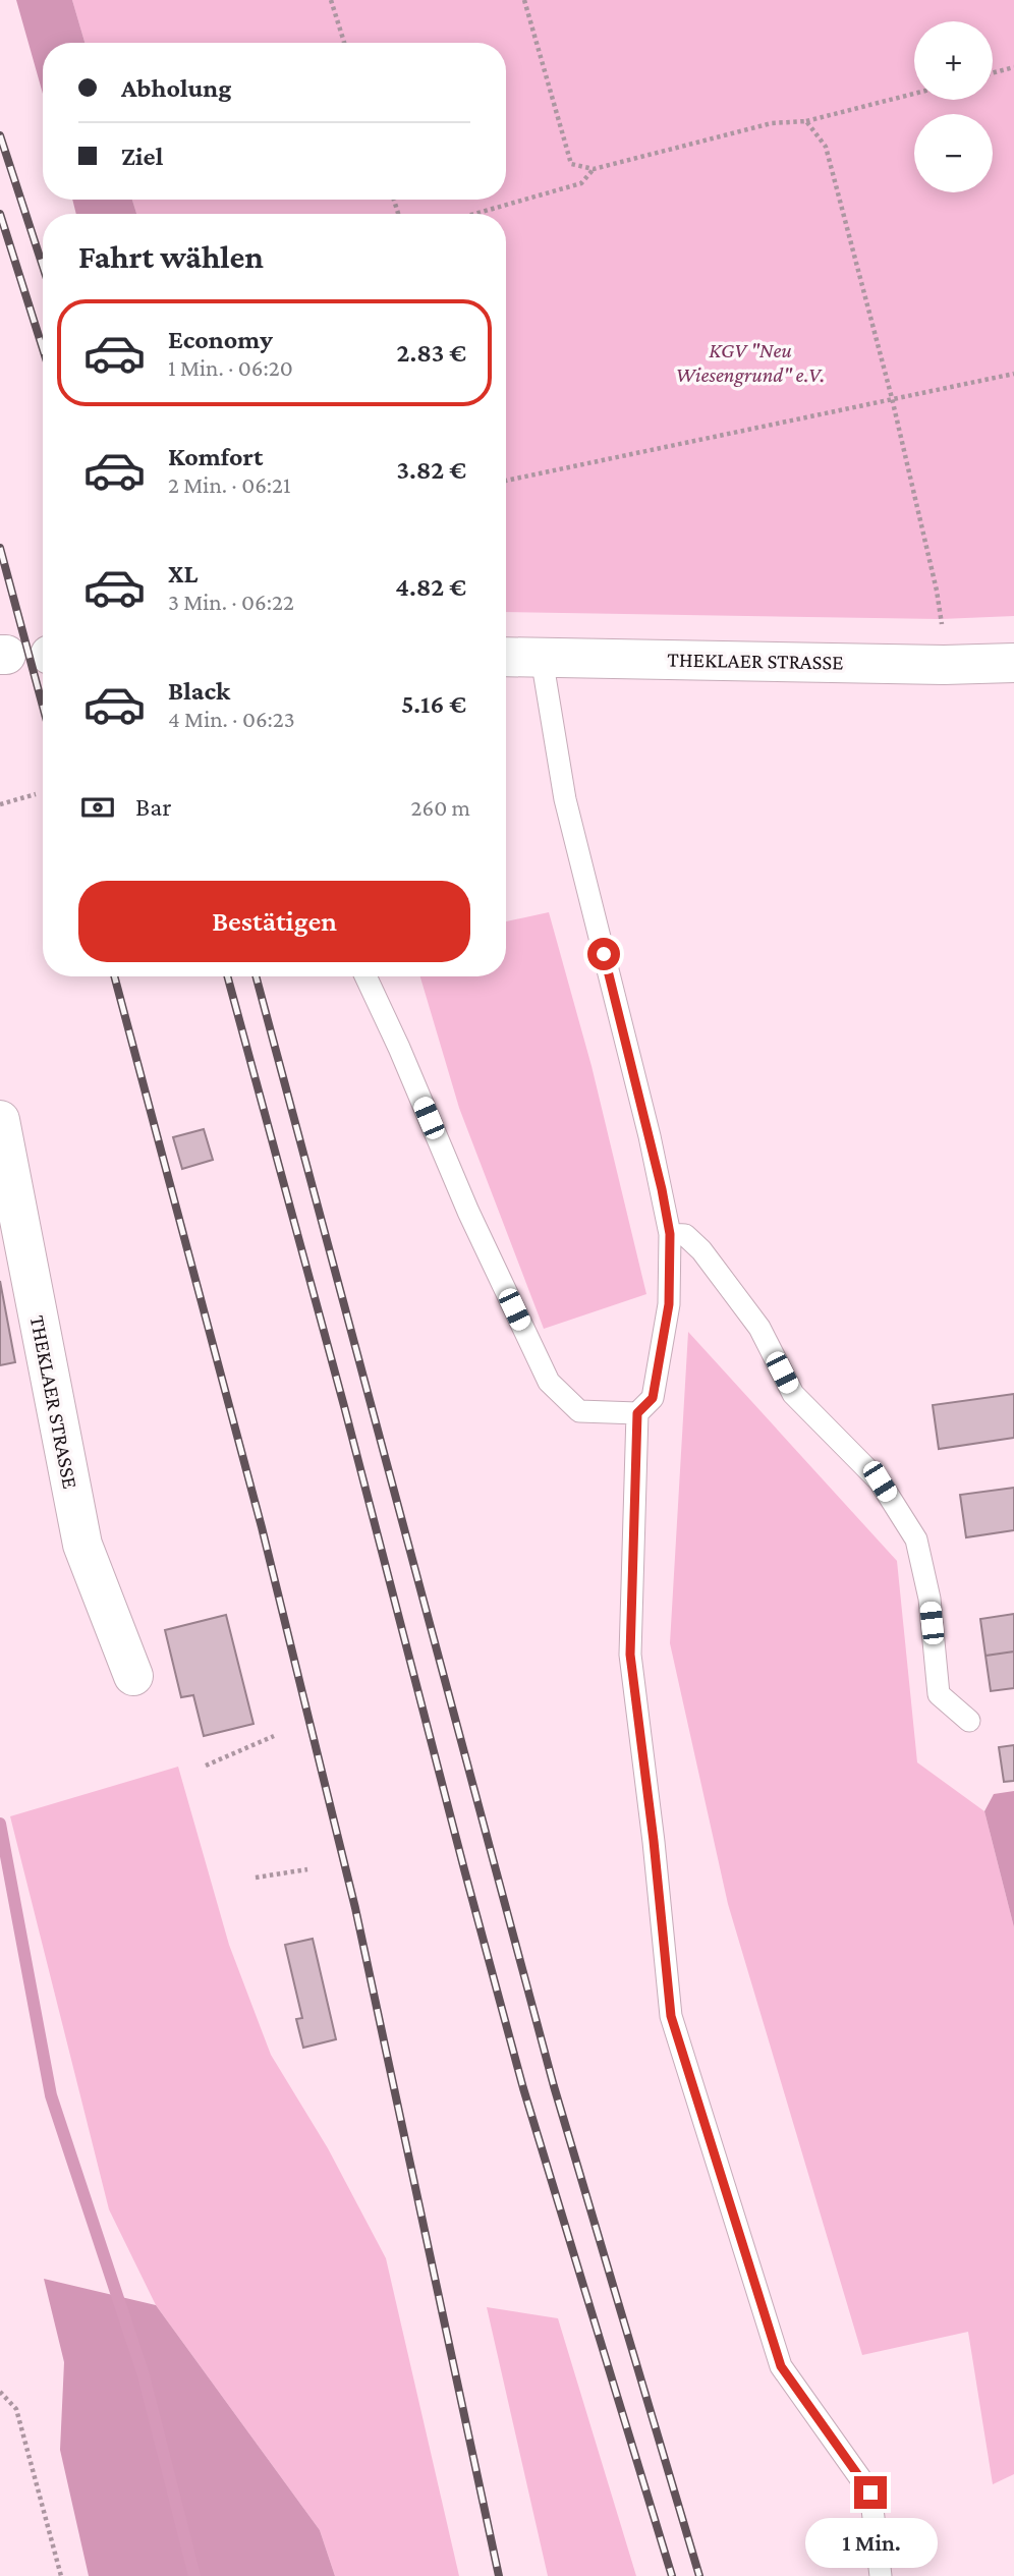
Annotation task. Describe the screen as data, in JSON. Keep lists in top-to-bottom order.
{
  "streets": {
    "street": ["THEKLAER STRASSE"]
  },
  "parks": ["KGV \"Neu Wiesengrund\" e.V."],
  "page": {
    "map_buttons": ["+", "−"],
    "banner": ["Abholung", "Ziel"],
    "heading": "Fahrt wählen",
    "list": [
      {
        "name": "Economy",
        "note": "1 Min. · 06:20",
        "value": "2.83 €"
      },
      {
        "name": "Komfort",
        "note": "2 Min. · 06:21",
        "value": "3.82 €"
      },
      {
        "name": "XL",
        "note": "3 Min. · 06:22",
        "value": "4.82 €"
      },
      {
        "name": "Black",
        "note": "4 Min. · 06:23",
        "value": "5.16 €"
      }
    ],
    "pay": ["Bar", "260 m"],
    "buttons": "Bestätigen",
    "bubble": "1 Min."
  }
}
